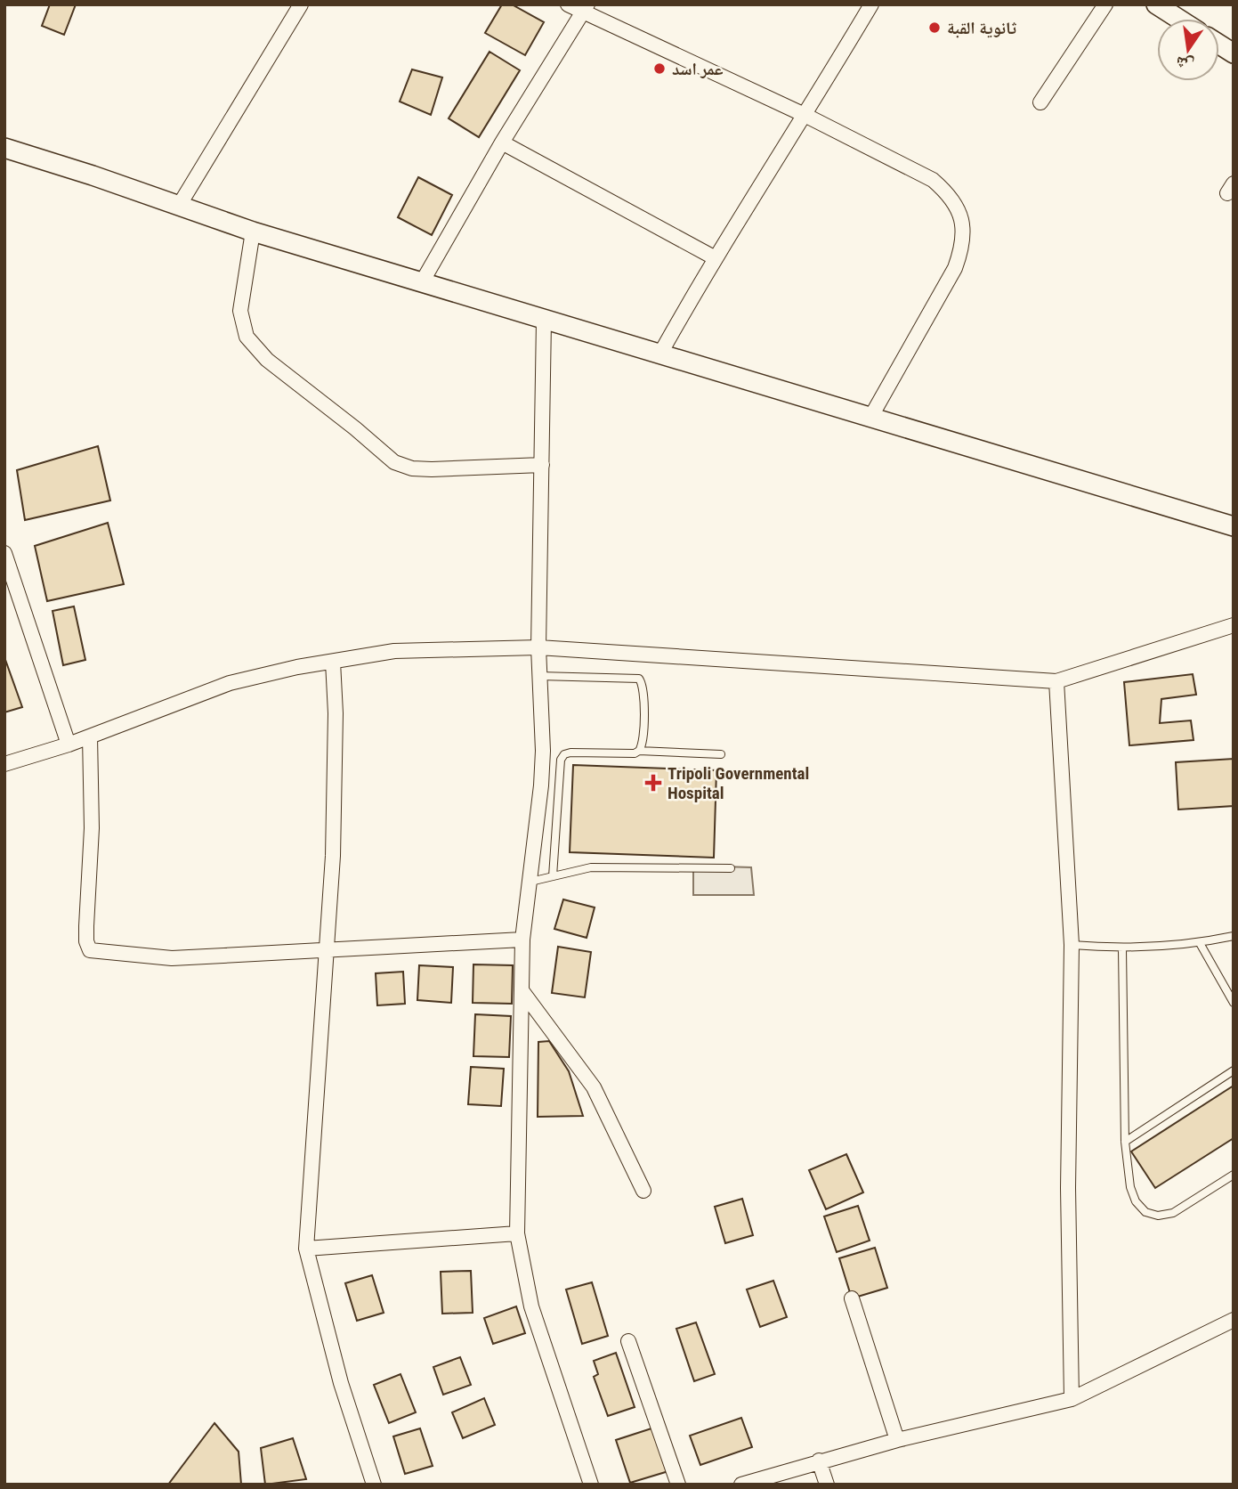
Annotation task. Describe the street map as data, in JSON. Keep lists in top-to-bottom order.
{
  "places": {
    "other": ["ثانوية القبة", "عمر اسد"],
    "health": ["Tripoli Governmental Hospital"]
  },
  "north": "bottom"
}
